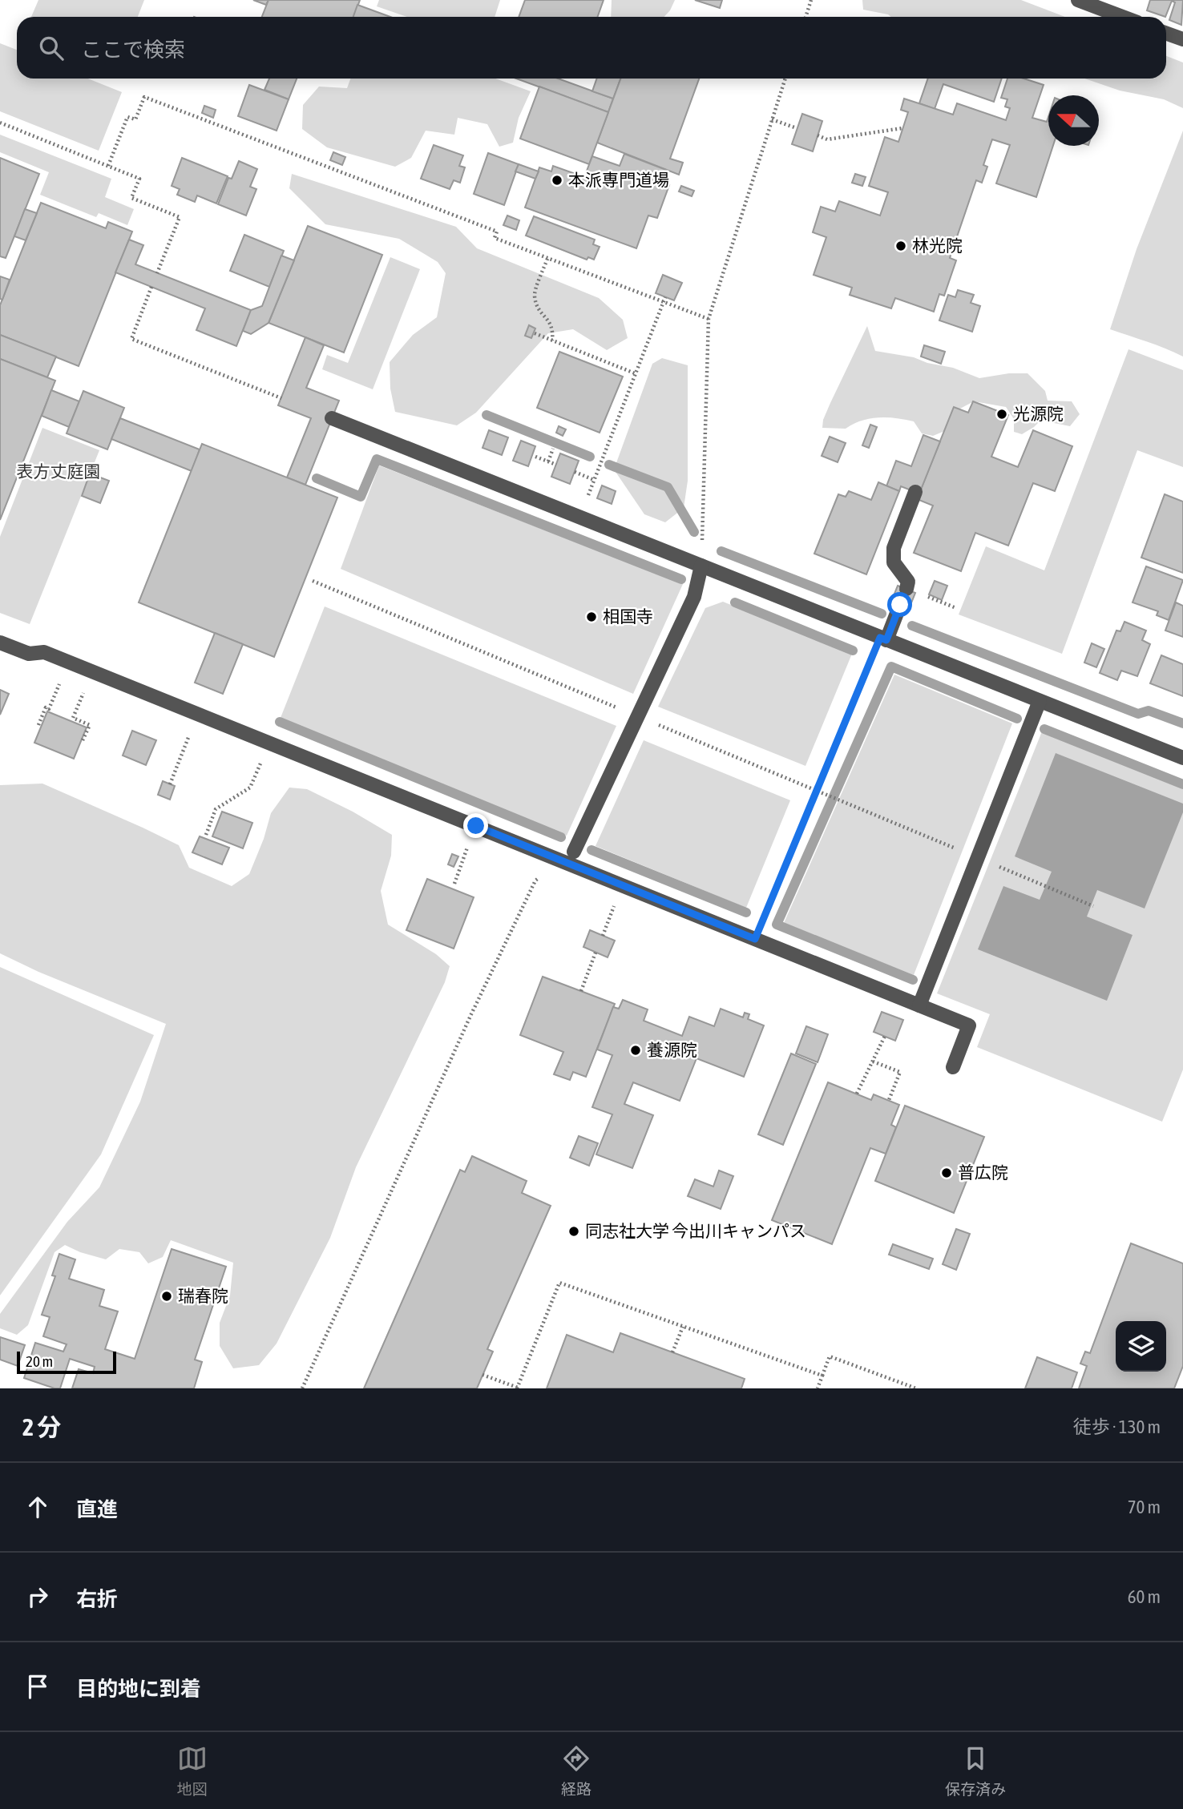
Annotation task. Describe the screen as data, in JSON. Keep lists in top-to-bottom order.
{
  "parks": ["表方丈庭園"],
  "places": [
    "本派専門道場",
    "林光院",
    "光源院",
    "相国寺",
    "養源院",
    "普広院",
    "同志社大学 今出川キャンパス",
    "瑞春院"
  ],
  "scale_bar": "20 m",
  "north": "left",
  "page": {
    "search": "ここで検索",
    "scale": "20 m",
    "heading": ["2 分", "徒歩 · 130 m"],
    "list": [
      ["直進", "70 m"],
      ["右折", "60 m"],
      "目的地に到着"
    ],
    "nav": ["地図", "経路", "保存済み"]
  }
}
